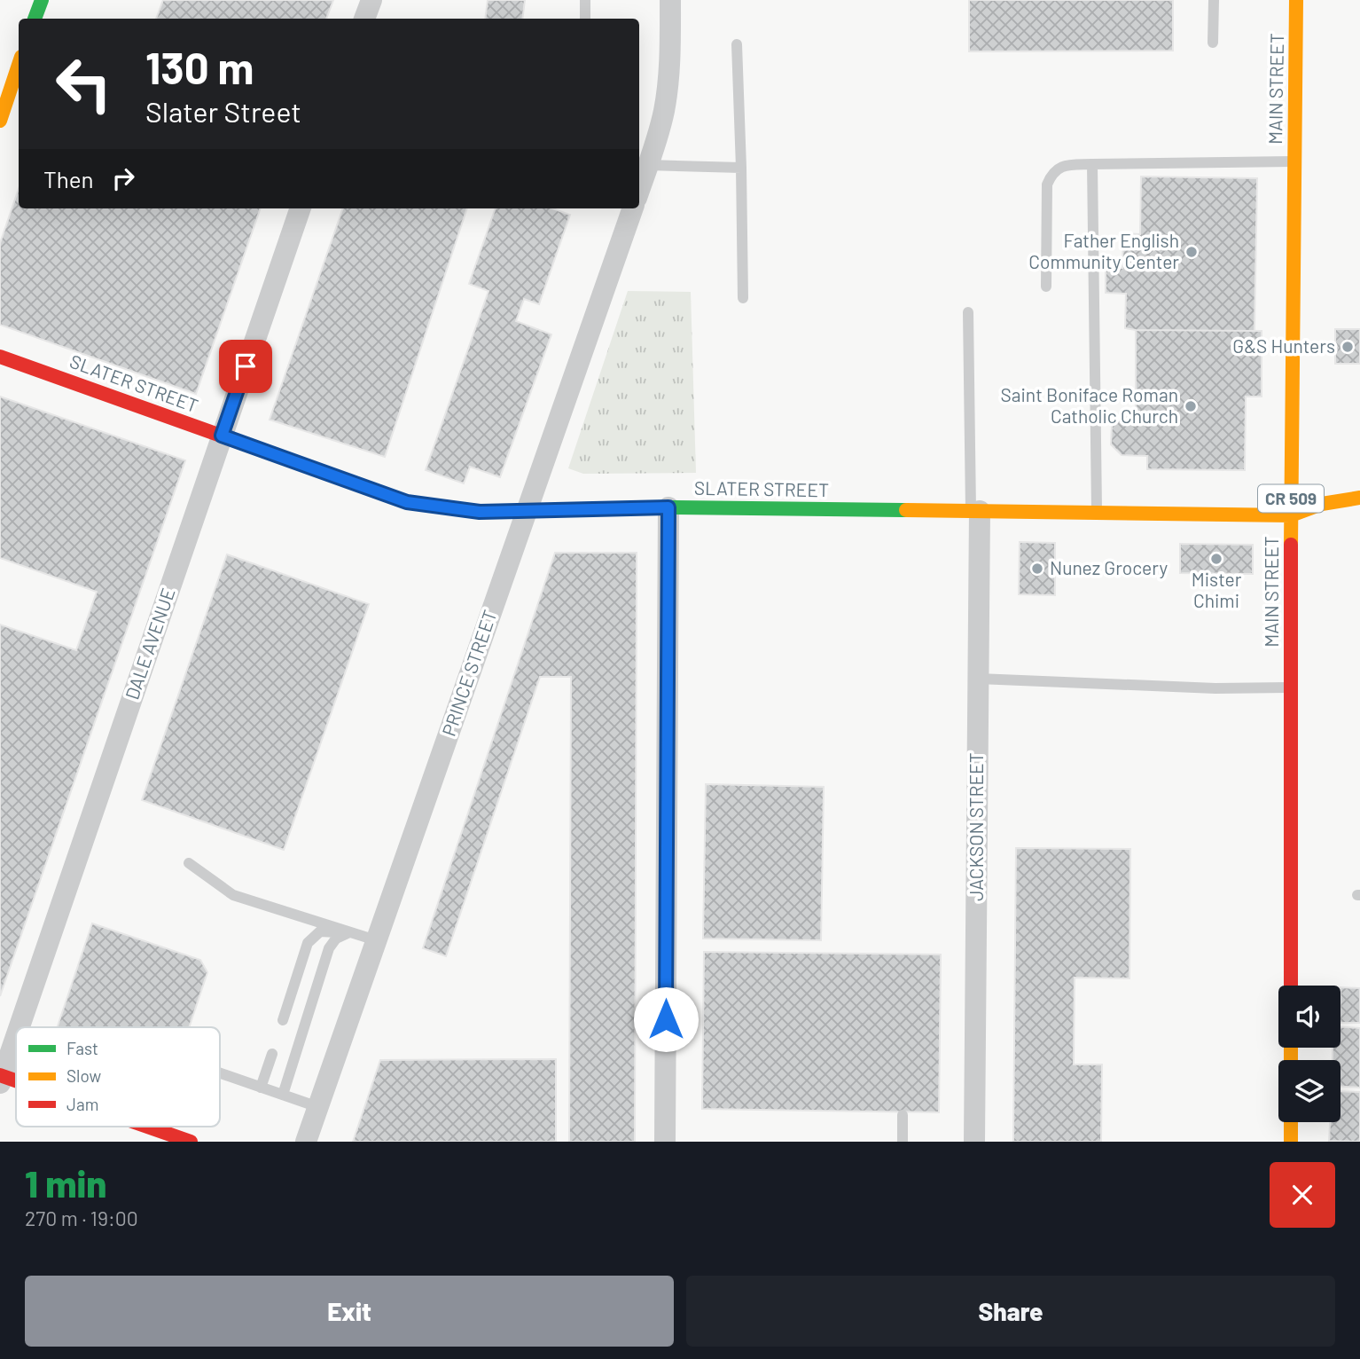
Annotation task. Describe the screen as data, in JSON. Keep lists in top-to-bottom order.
{
  "streets": {
    "street": [
      "MAIN STREET",
      "SLATER STREET",
      "CR 509",
      "DALE AVENUE",
      "PRINCE STREET",
      "JACKSON STREET"
    ]
  },
  "crossings": [
    ["MAIN STREET", "SLATER STREET"],
    ["SLATER STREET", "DALE AVENUE"],
    ["SLATER STREET", "PRINCE STREET"],
    ["SLATER STREET", "JACKSON STREET"]
  ],
  "places": [
    "Father English Community Center",
    "G&S Hunters",
    "Saint Boniface Roman Catholic Church",
    "Mister Chimi",
    "Nunez Grocery"
  ],
  "legend": ["Fast", "Slow", "Jam"],
  "page": {
    "turn": ["130 m", "Slater Street"],
    "then": "Then",
    "heading": ["1 min", "270 m · 19:00"],
    "buttons": ["Exit", "Share"]
  }
}
